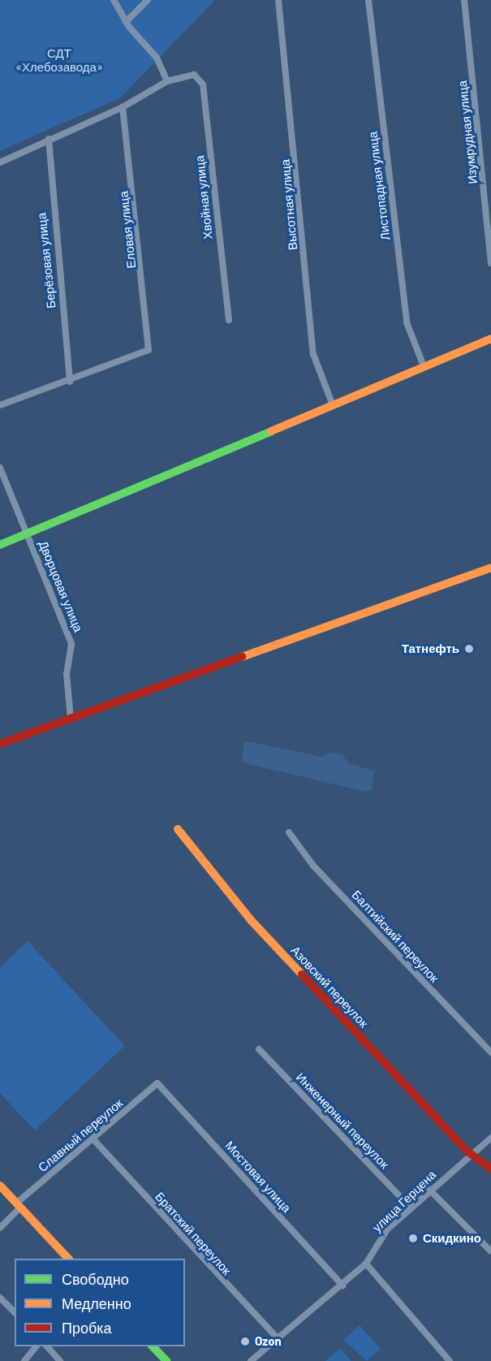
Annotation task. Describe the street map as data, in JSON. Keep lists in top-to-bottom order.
{
  "streets": {
    "street": [
      "Изумрудная улица",
      "Листопадная улица",
      "Хвойная улица",
      "Высотная улица",
      "Еловая улица",
      "Берёзовая улица",
      "Дворцовая улица",
      "Балтийский переулок",
      "Азовский переулок",
      "Инженерный переулок",
      "Славный переулок",
      "Мостовая улица",
      "улица Герцена",
      "Братский переулок"
    ]
  },
  "crossings": [
    ["Еловая улица", "Берёзовая улица"],
    ["Азовский переулок", "улица Герцена"],
    ["Инженерный переулок", "улица Герцена"],
    ["Славный переулок", "Мостовая улица"],
    ["Славный переулок", "Братский переулок"],
    ["Мостовая улица", "улица Герцена"],
    ["улица Герцена", "Братский переулок"]
  ],
  "parks": ["СДТ «Хлебозавода»"],
  "places": ["Татнефть", "Скидкино", "Ozon"],
  "legend": ["Свободно", "Медленно", "Пробка"]
}
